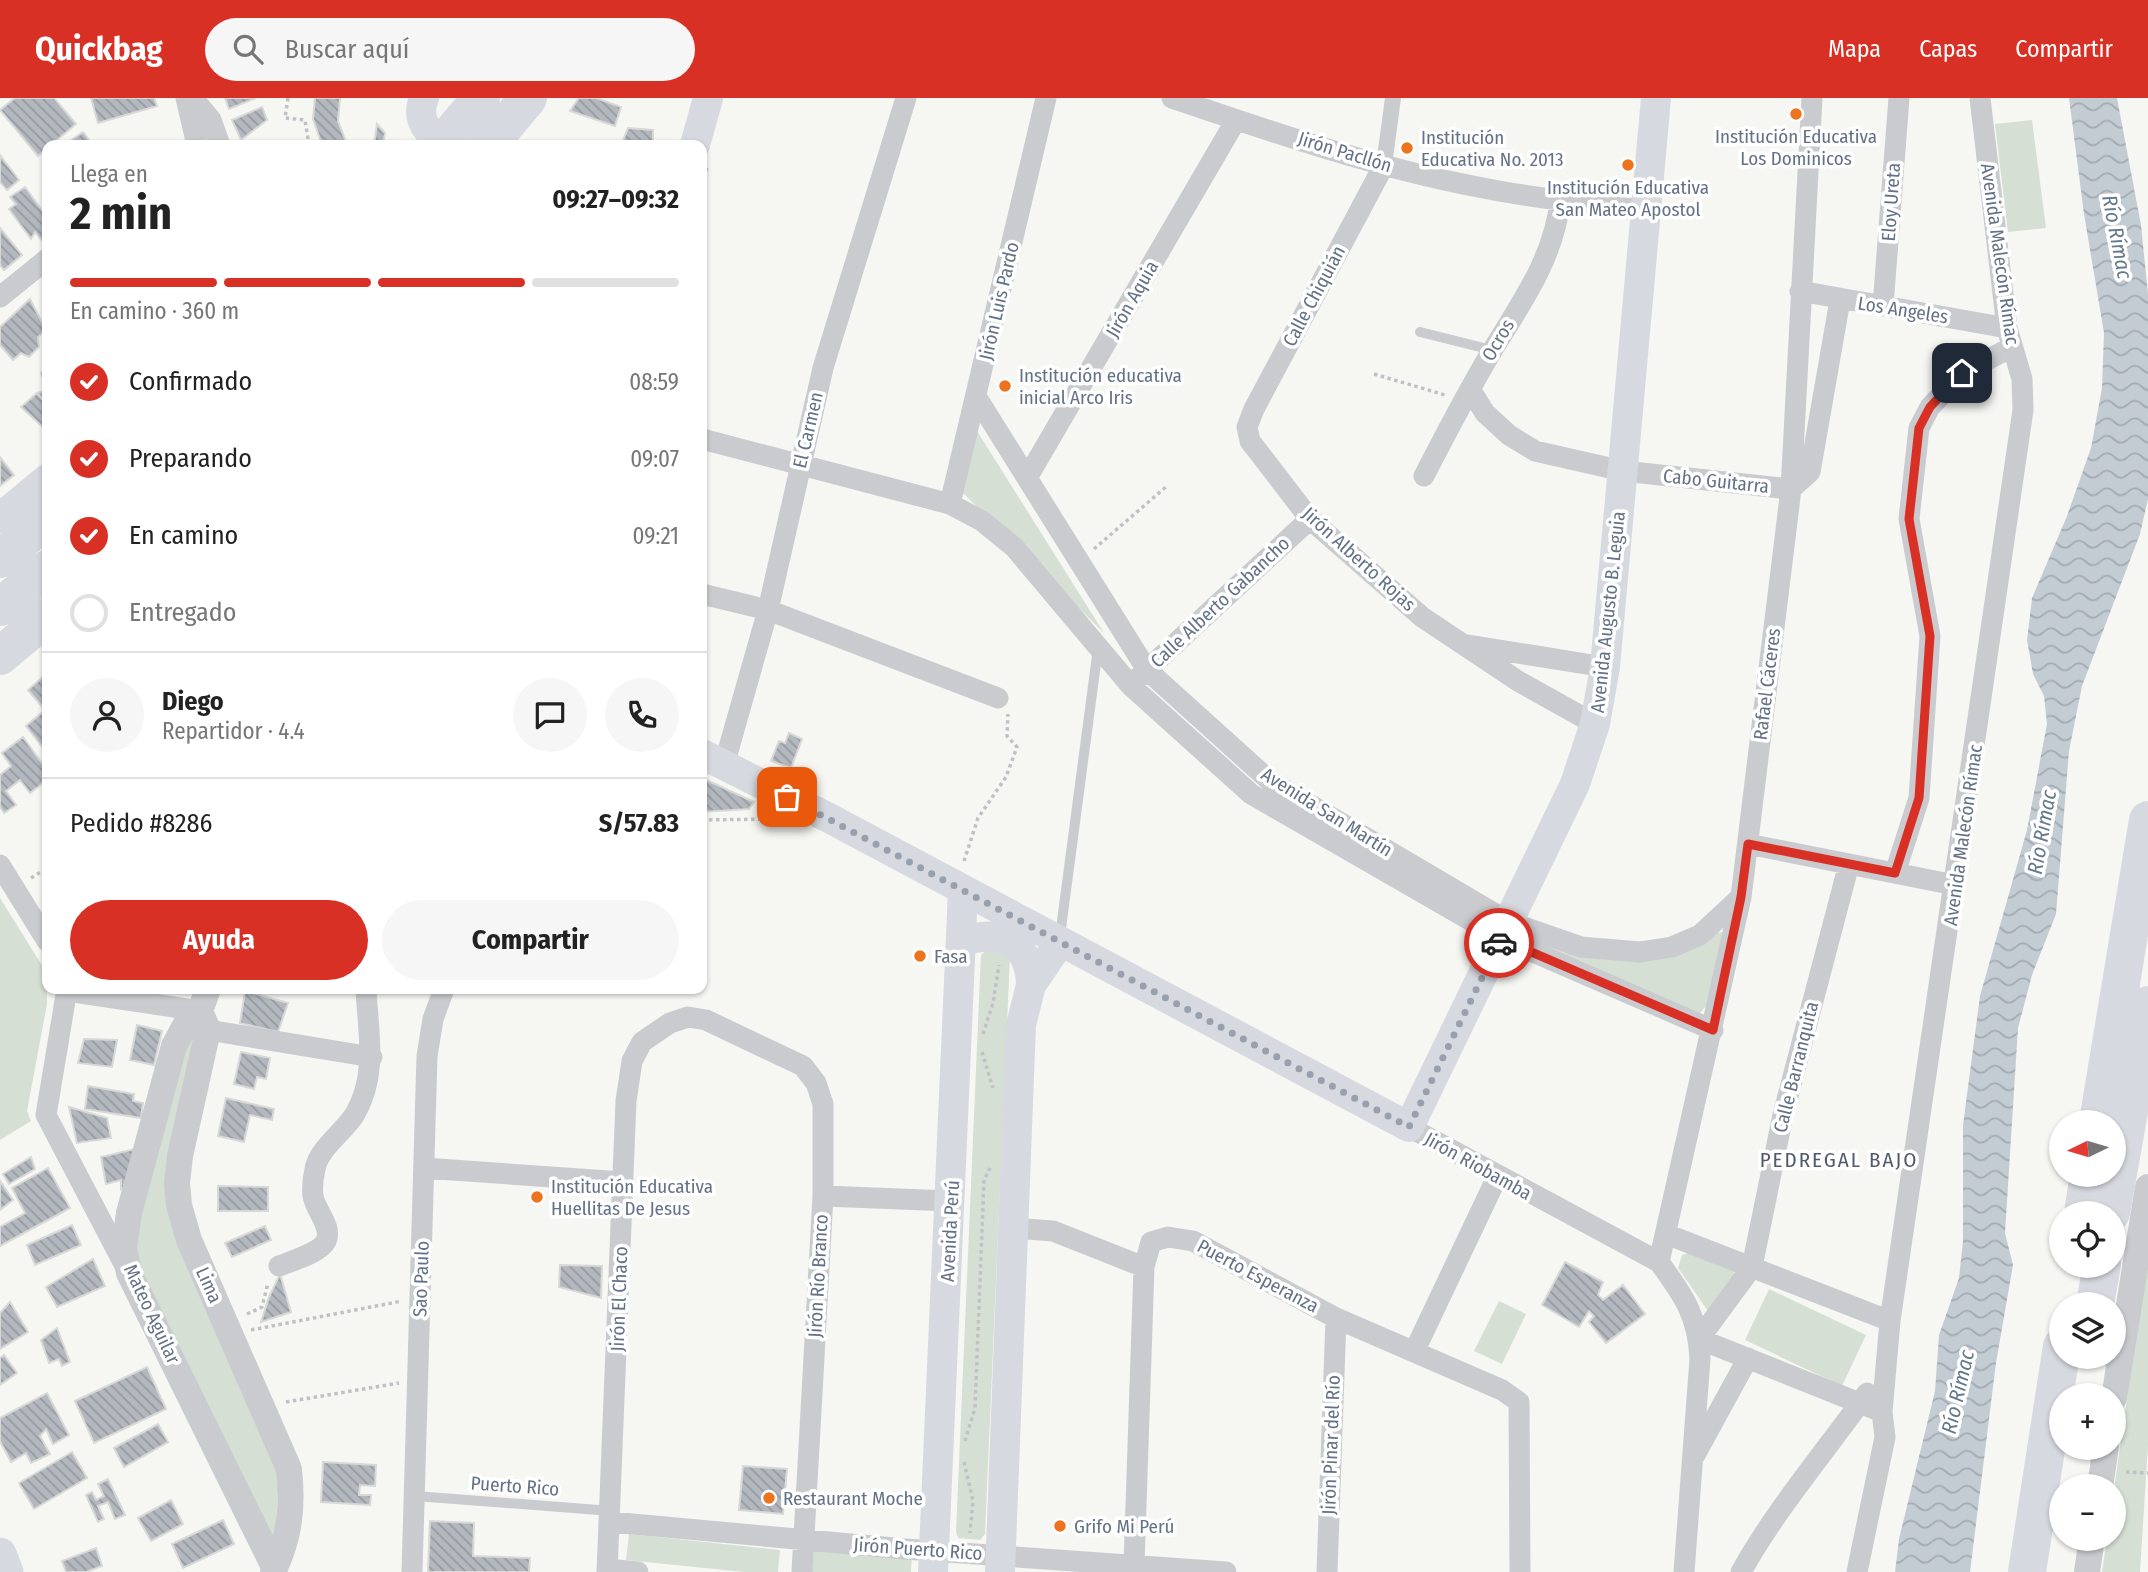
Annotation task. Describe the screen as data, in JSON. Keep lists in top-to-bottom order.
{
  "streets": {
    "main road": ["Avenida Augusto B. Leguia", "Jirón Riobamba", "Avenida Perú"],
    "street": [
      "Jirón Pacllón",
      "Eloy Ureta",
      "Avenida Malecón Rímac",
      "Calle Chiquián",
      "Jirón Aquia",
      "Jirón Luis Pardo",
      "Los Angeles",
      "Ocros",
      "El Carmen",
      "Cabo Guitarra",
      "Jirón Alberto Rojas",
      "Calle Alberto Gabancho",
      "Rafael Cáceres",
      "Avenida San Martín",
      "Calle Barranquita",
      "Jirón Río Branco",
      "Puerto Esperanza",
      "Sao Paulo",
      "Lima",
      "Jirón El Chaco",
      "Mateo Aguilar",
      "Jirón Pinar del Río",
      "Jirón Puerto Rico"
    ],
    "lane": ["Puerto Rico"]
  },
  "crossings": [
    ["Jirón Pacllón", "Calle Chiquián"],
    ["Jirón Pacllón", "Jirón Aquia"],
    ["Jirón Pacllón", "Ocros"],
    ["Jirón Pacllón", "Avenida Augusto B. Leguia"],
    ["Eloy Ureta", "Los Angeles"],
    ["Avenida Malecón Rímac", "Los Angeles"],
    ["Calle Chiquián", "Jirón Alberto Rojas"],
    ["Jirón Aquia", "Avenida San Martín"],
    ["Jirón Luis Pardo", "Avenida San Martín"],
    ["Los Angeles", "Cabo Guitarra"],
    ["Los Angeles", "Rafael Cáceres"],
    ["Ocros", "Cabo Guitarra"],
    ["El Carmen", "Avenida San Martín"],
    ["El Carmen", "Jirón Riobamba"],
    ["Cabo Guitarra", "Avenida Augusto B. Leguia"],
    ["Cabo Guitarra", "Rafael Cáceres"],
    ["Jirón Alberto Rojas", "Calle Alberto Gabancho"],
    ["Jirón Alberto Rojas", "Avenida Augusto B. Leguia"],
    ["Calle Alberto Gabancho", "Avenida San Martín"],
    ["Avenida Augusto B. Leguia", "Avenida San Martín"],
    ["Avenida Augusto B. Leguia", "Jirón Riobamba"],
    ["Rafael Cáceres", "Avenida San Martín"],
    ["Rafael Cáceres", "Jirón Riobamba"],
    ["Calle Barranquita", "Jirón Riobamba"],
    ["Jirón Riobamba", "Avenida Perú"],
    ["Avenida Perú", "Jirón Puerto Rico"],
    ["Jirón Río Branco", "Jirón El Chaco"],
    ["Jirón Río Branco", "Jirón Puerto Rico"],
    ["Puerto Esperanza", "Jirón Pinar del Río"],
    ["Puerto Esperanza", "Jirón Puerto Rico"],
    ["Sao Paulo", "Puerto Rico"],
    ["Lima", "Mateo Aguilar"],
    ["Jirón El Chaco", "Puerto Rico"],
    ["Jirón El Chaco", "Jirón Puerto Rico"],
    ["Puerto Rico", "Jirón Puerto Rico"]
  ],
  "districts": ["PEDREGAL BAJO"],
  "water": ["Río Rímac"],
  "places": [
    "Institución Educativa Los Dominicos",
    "Institución Educativa No. 2013",
    "Institución Educativa San Mateo Apostol",
    "Institución educativa inicial Arco Iris",
    "Fasa",
    "Institución Educativa Huellitas De Jesus",
    "Restaurant Moche",
    "Grifo Mi Perú"
  ],
  "north": "left",
  "page": {
    "header": "Quickbag",
    "search": "Buscar aquí",
    "nav": ["Mapa", "Capas", "Compartir"],
    "heading": ["2 min", "Llega en", "09:27–09:32"],
    "panel": [
      "Diego",
      "Repartidor · 4.4",
      "Pedido #8286",
      "S/57.83"
    ],
    "bar": "En camino · 360 m",
    "list": [
      ["Confirmado", "08:59"],
      ["Preparando", "09:07"],
      ["En camino", "09:21"],
      "Entregado"
    ],
    "buttons": ["Ayuda", "Compartir"],
    "map_buttons": ["+", "−"]
  }
}
